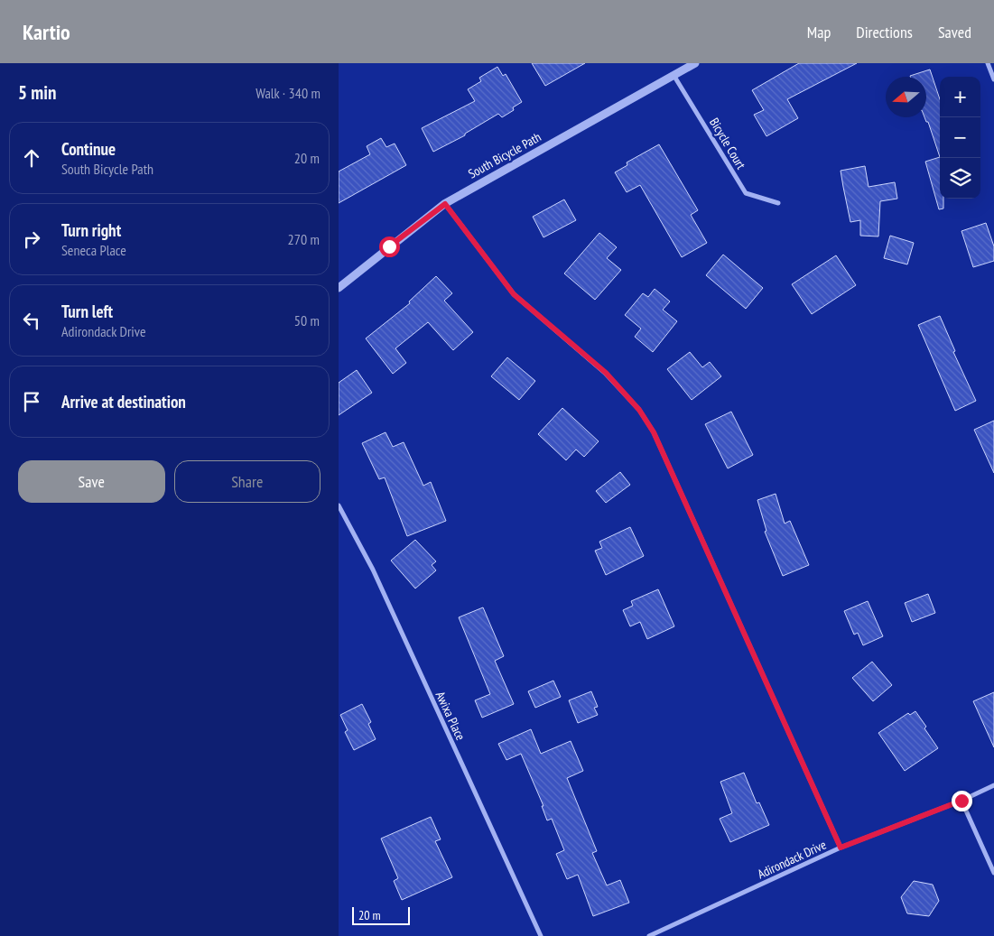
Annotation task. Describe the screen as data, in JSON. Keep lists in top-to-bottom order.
{
  "streets": {
    "street": [
      "Bicycle Court",
      "South Bicycle Path",
      "Awixa Place",
      "Adirondack Drive"
    ]
  },
  "crossings": [
    ["Bicycle Court", "South Bicycle Path"]
  ],
  "scale_bar": "20 m",
  "north": "left",
  "page": {
    "header": "Kartio",
    "nav": ["Map", "Directions", "Saved"],
    "heading": ["5 min", "Walk · 340 m"],
    "map_buttons": ["+", "−"],
    "list": [
      ["Continue", "South Bicycle Path", "20 m"],
      ["Turn right", "Seneca Place", "270 m"],
      ["Turn left", "Adirondack Drive", "50 m"],
      "Arrive at destination"
    ],
    "buttons": ["Save", "Share"],
    "scale": "20 m"
  }
}
